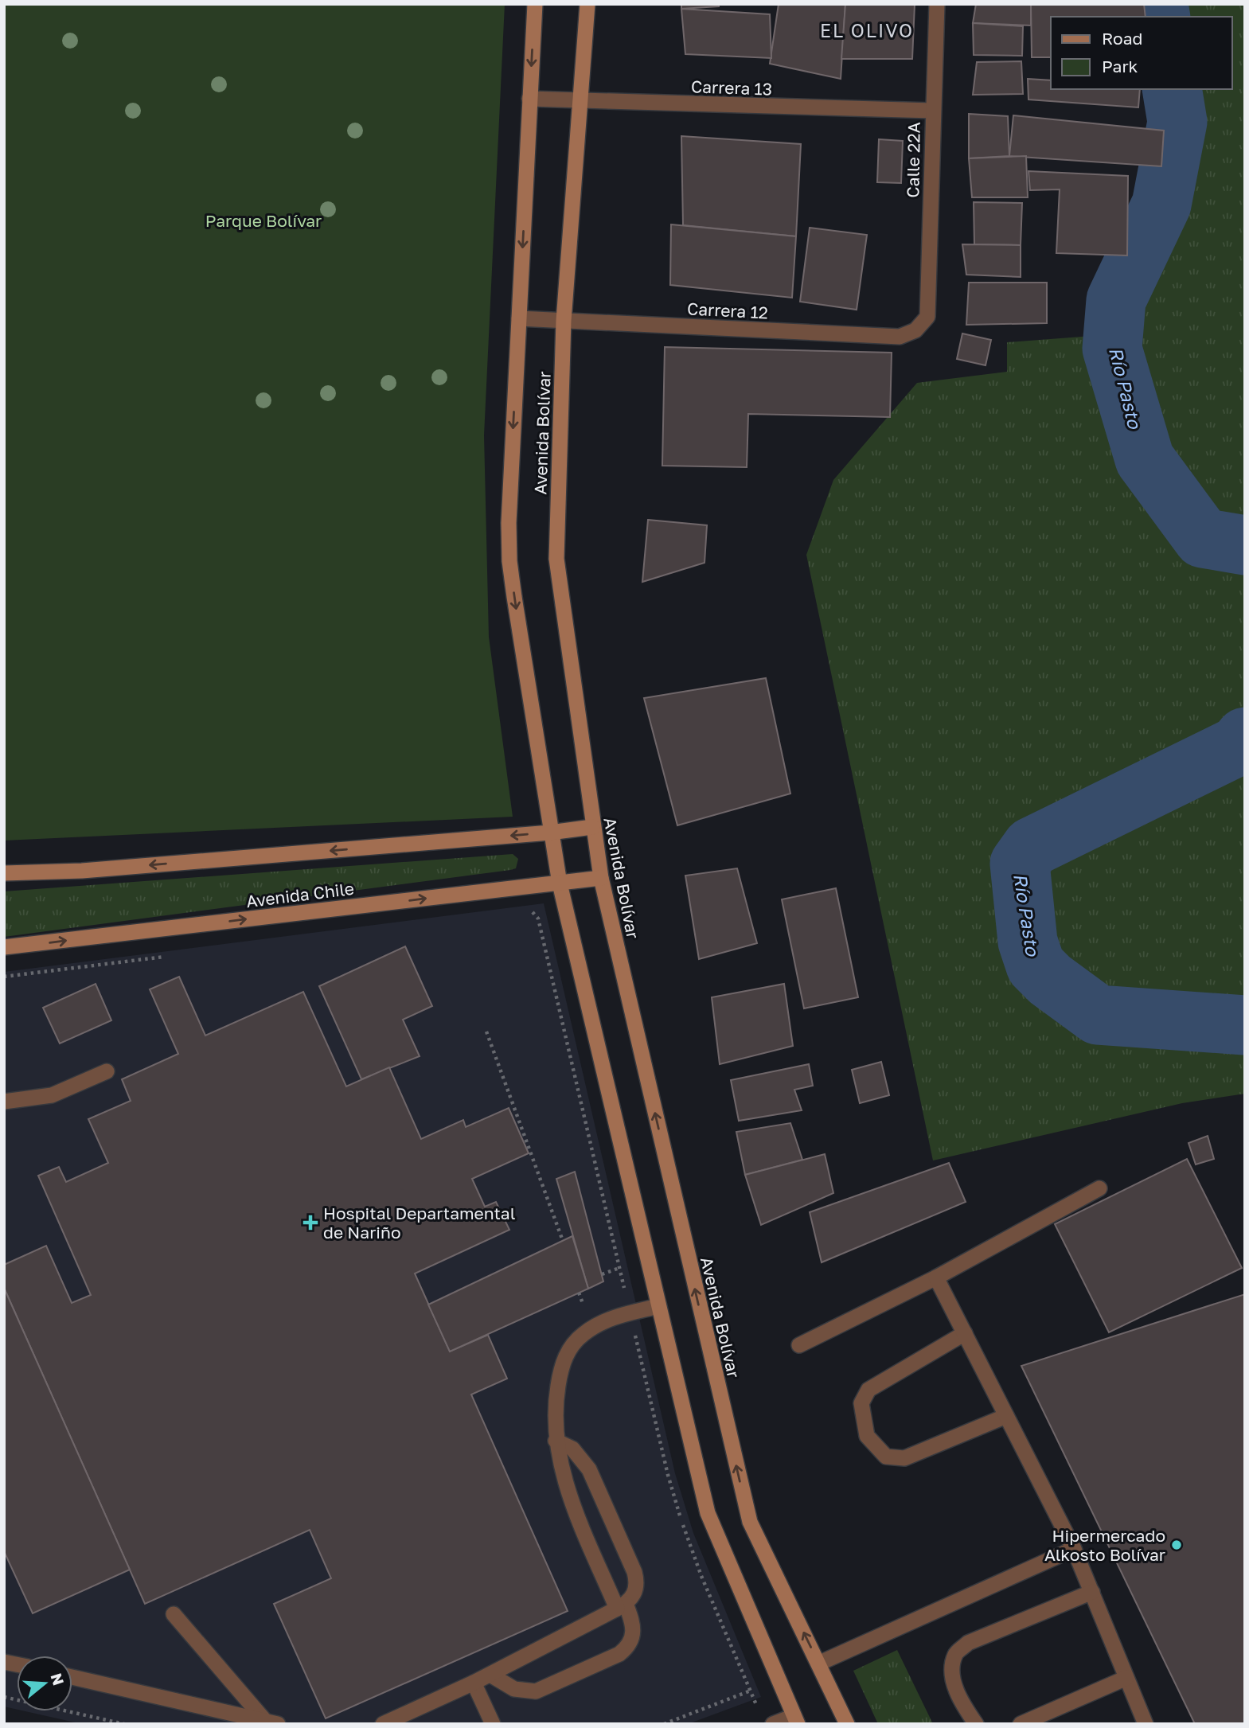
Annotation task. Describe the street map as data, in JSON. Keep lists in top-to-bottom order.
{
  "streets": {
    "main road": ["Avenida Bolívar", "Avenida Chile"],
    "street": ["Carrera 13", "Calle 22A", "Carrera 12"]
  },
  "crossings": [
    ["Carrera 13", "Calle 22A"],
    ["Carrera 13", "Avenida Bolívar"],
    ["Calle 22A", "Carrera 12"],
    ["Carrera 12", "Avenida Bolívar"],
    ["Avenida Bolívar", "Avenida Chile"]
  ],
  "districts": ["EL OLIVO"],
  "water": ["Río Pasto"],
  "parks": ["Parque Bolívar"],
  "places": {
    "health": ["Hospital Departamental de Nariño"],
    "other": ["Hipermercado Alkosto Bolívar"]
  },
  "legend": ["Road", "Park"],
  "north": "right"
}
